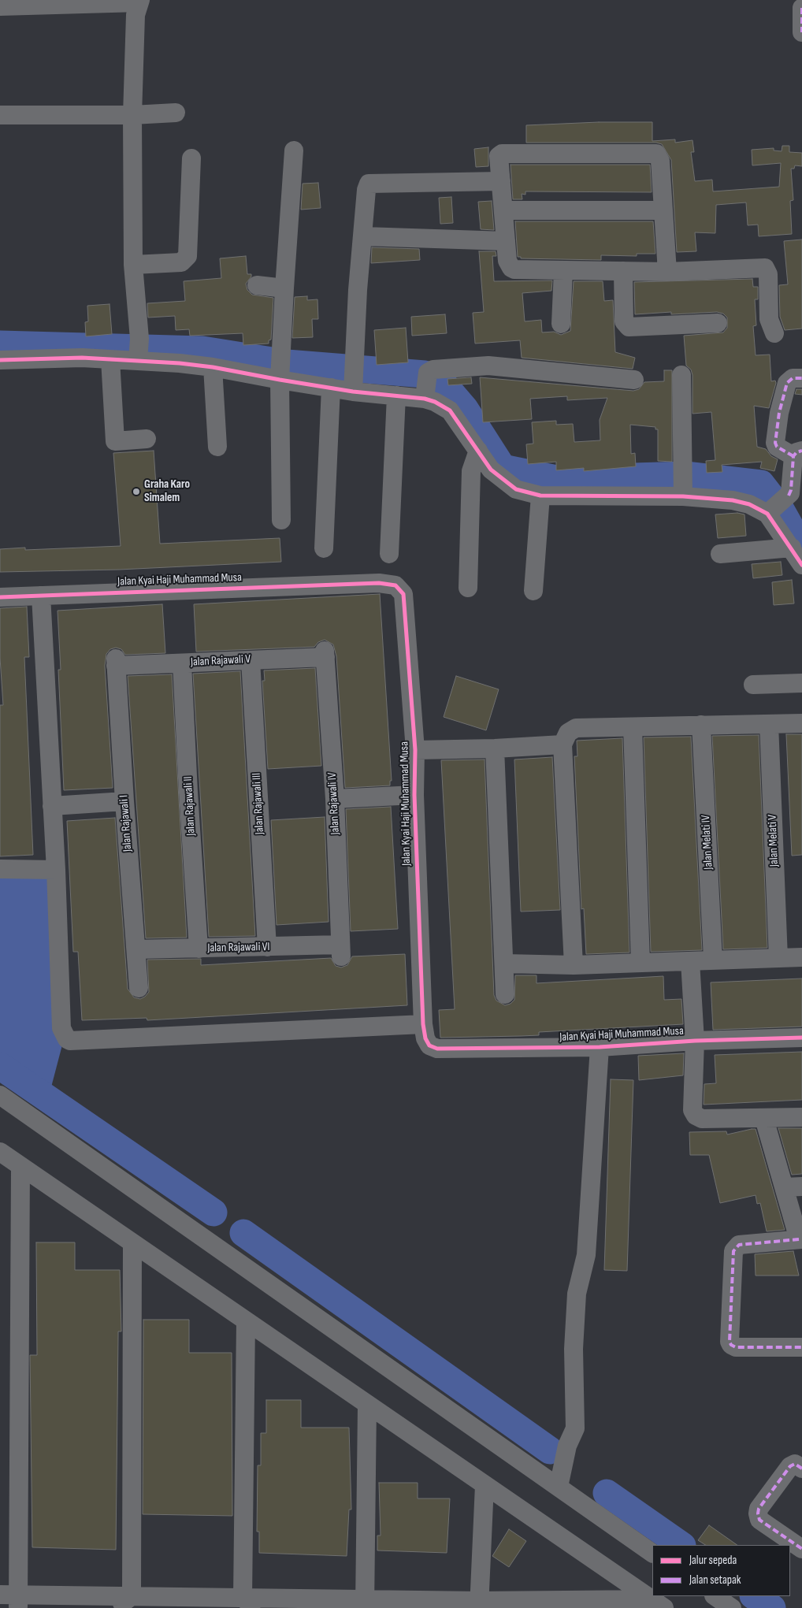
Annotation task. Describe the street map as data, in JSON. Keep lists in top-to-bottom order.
{
  "streets": {
    "street": [
      "Jalan Kyai Haji Muhammad Musa",
      "Jalan Rajawali V",
      "Jalan Rajawali III",
      "Jalan Rajawali IV",
      "Jalan Rajawali II",
      "Jalan Rajawali I",
      "Jalan Melati V",
      "Jalan Melati IV",
      "Jalan Rajawali VI"
    ]
  },
  "crossings": [
    ["Jalan Rajawali V", "Jalan Rajawali III"],
    ["Jalan Rajawali V", "Jalan Rajawali IV"],
    ["Jalan Rajawali V", "Jalan Rajawali II"],
    ["Jalan Rajawali V", "Jalan Rajawali I"],
    ["Jalan Rajawali III", "Jalan Rajawali VI"],
    ["Jalan Rajawali IV", "Jalan Rajawali VI"],
    ["Jalan Rajawali II", "Jalan Rajawali VI"],
    ["Jalan Rajawali I", "Jalan Rajawali VI"]
  ],
  "places": ["Graha Karo Simalem"],
  "legend": ["Jalur sepeda", "Jalan setapak"]
}
